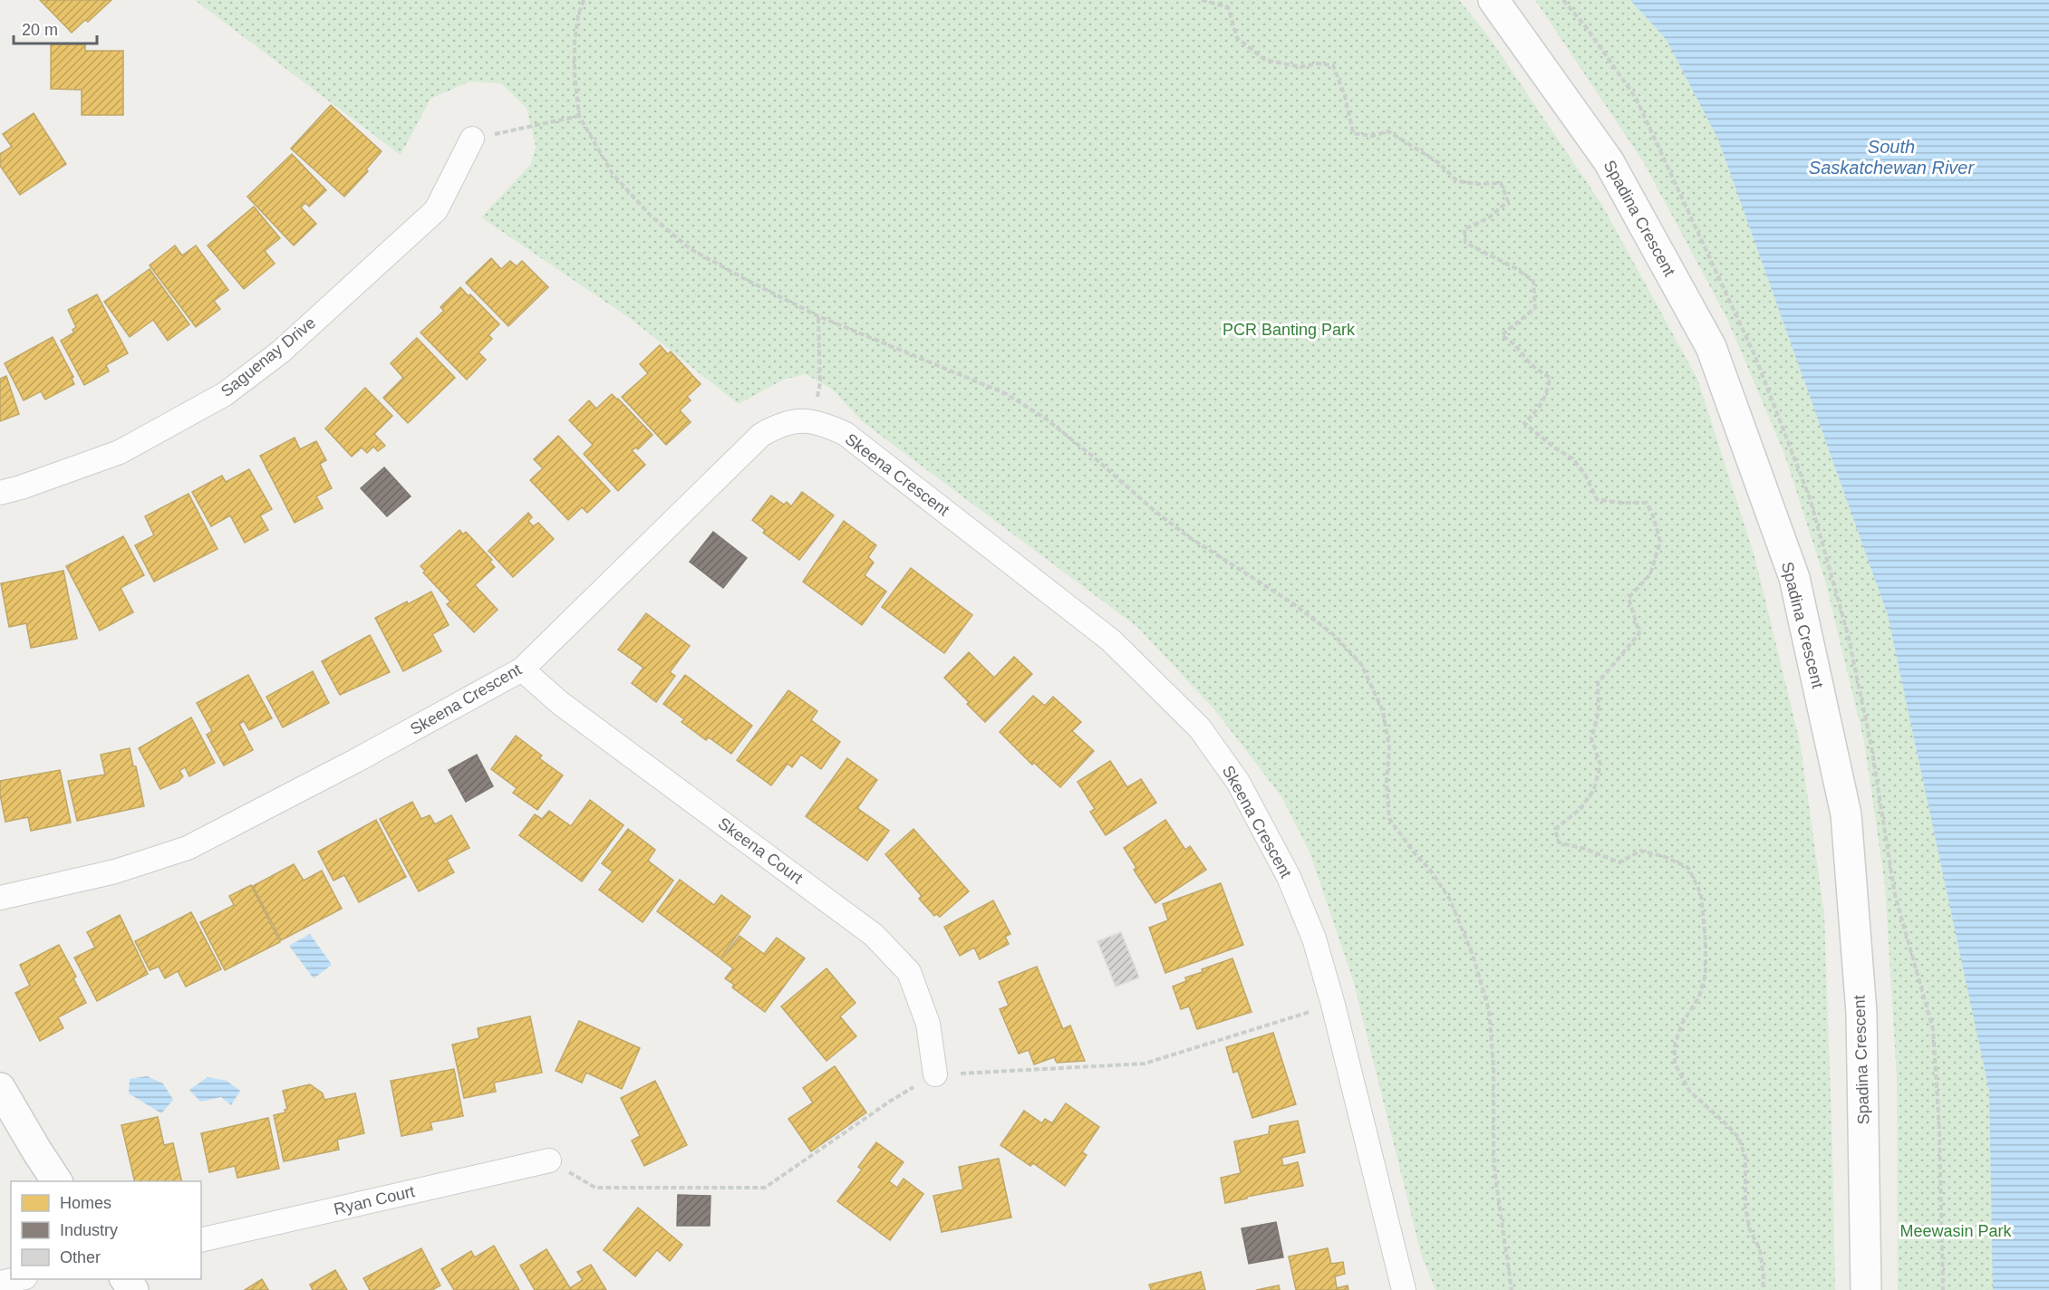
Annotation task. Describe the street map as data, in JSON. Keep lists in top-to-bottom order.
{
  "streets": {
    "street": [
      "Spadina Crescent",
      "Saguenay Drive",
      "Skeena Crescent",
      "Skeena Court",
      "Ryan Court"
    ]
  },
  "crossings": [
    ["Skeena Crescent", "Skeena Court"]
  ],
  "water": ["South Saskatchewan River"],
  "parks": ["PCR Banting Park", "Meewasin Park"],
  "legend": ["Homes", "Industry", "Other"],
  "scale_bar": "20 m"
}
